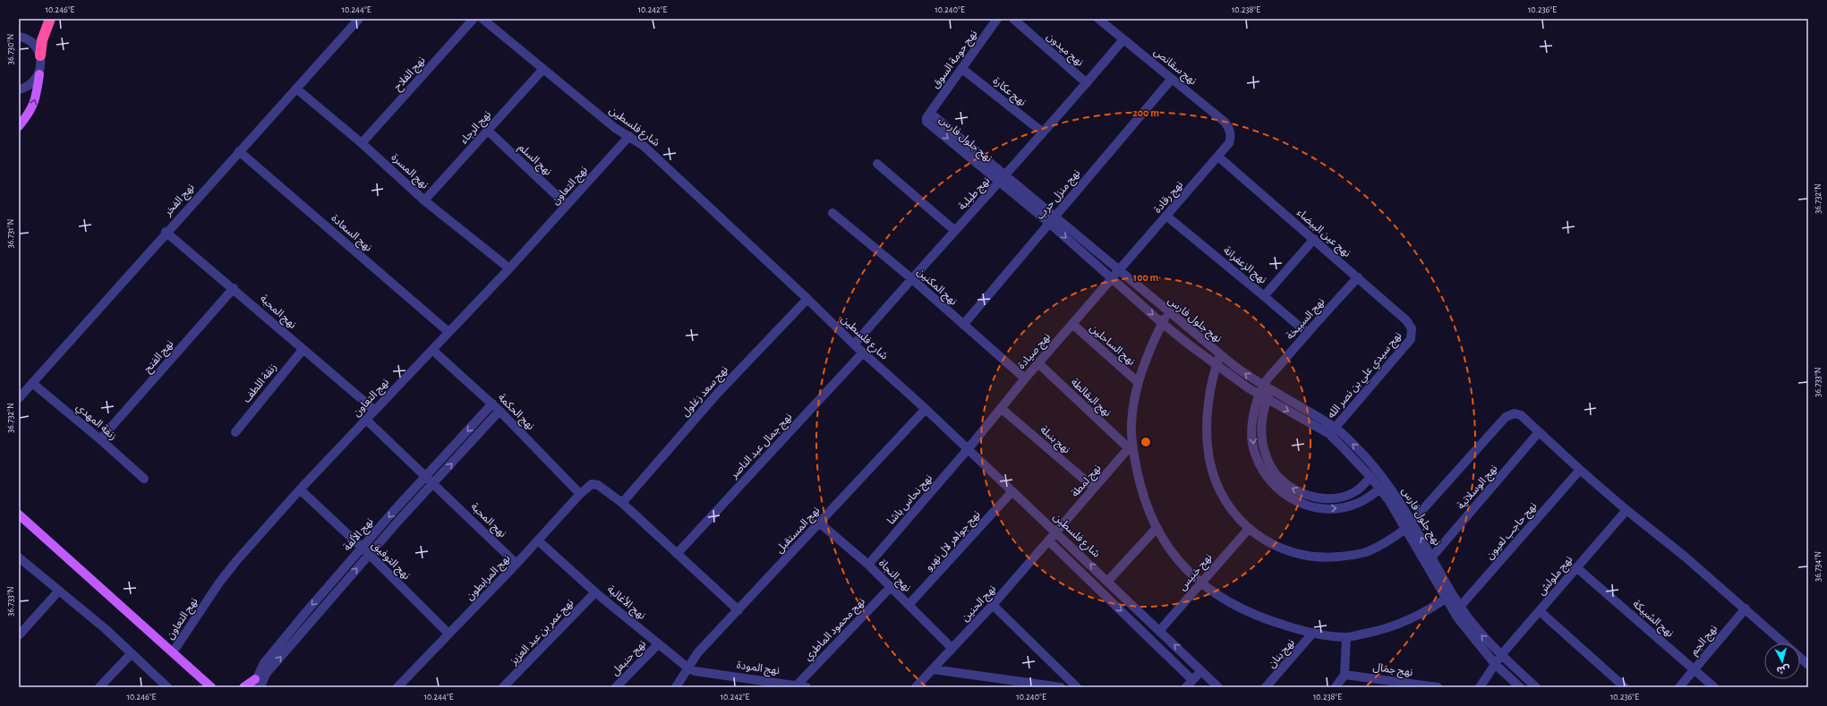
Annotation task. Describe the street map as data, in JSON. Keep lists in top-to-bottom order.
{
  "streets": {
    "street": [
      "نهج ميدون",
      "نهج حومة السوق",
      "نهج سقانص",
      "نهج الفلاح",
      "نهج عكارة",
      "شارع فلسطين",
      "نهج الرجاء",
      "نهج جلول فارس",
      "نهج السلم",
      "نهج المسرة",
      "نهج التعاون",
      "نهج طبلبة",
      "نهج منزل حرب",
      "نهج رقادة",
      "نهج الفخر",
      "نهج السعادة",
      "نهج عين البيضاء",
      "نهج الزعفرانة",
      "نهج المكنين",
      "نهج المحبة",
      "نهج السبيخة",
      "نهج الساحلين",
      "نهج صيادة",
      "نهج الفتح",
      "نهج سيدي علي بن نصر الله",
      "زنقة اللطف",
      "نهج سعد زغلول",
      "نهج البقالطة",
      "نهج الحكمة",
      "زنقة المهدي",
      "نهج بنبلة",
      "نهج جمال عبد الناصر",
      "نهج لمطة",
      "نهج الوسلاتية",
      "نهج نحاس باشا",
      "نهج المستقبل",
      "نهج حاجب لعيون",
      "نهج الألفة",
      "نهج جواهر لال نهرو",
      "نهج التوفيق",
      "نهج خنيس",
      "نهج النجاة",
      "نهج ملولش",
      "نهج المرابطون",
      "نهج الأغالبة",
      "نهج الحنين",
      "نهج الشبيكة",
      "نهج محمود الماطري",
      "نهج عمر بن عبد العزيز",
      "نهج الجم",
      "نهج بنان",
      "نهج حنبعل",
      "نهج المودة",
      "نهج جمال"
    ]
  },
  "crossings": [
    ["نهج ميدون", "نهج طبلبة"],
    ["نهج حومة السوق", "نهج عكارة"],
    ["نهج حومة السوق", "نهج جلول فارس"],
    ["نهج سقانص", "نهج طبلبة"],
    ["نهج سقانص", "نهج منزل حرب"],
    ["نهج سقانص", "نهج رقادة"],
    ["نهج الفلاح", "نهج المسرة"],
    ["نهج عكارة", "نهج طبلبة"],
    ["شارع فلسطين", "نهج الرجاء"],
    ["شارع فلسطين", "نهج التعاون"],
    ["شارع فلسطين", "نهج طبلبة"],
    ["شارع فلسطين", "نهج صيادة"],
    ["شارع فلسطين", "نهج سعد زغلول"],
    ["شارع فلسطين", "نهج جمال عبد الناصر"],
    ["شارع فلسطين", "نهج لمطة"],
    ["شارع فلسطين", "نهج نحاس باشا"],
    ["شارع فلسطين", "نهج المستقبل"],
    ["شارع فلسطين", "نهج جواهر لال نهرو"],
    ["شارع فلسطين", "نهج خنيس"],
    ["شارع فلسطين", "نهج الحنين"],
    ["نهج الرجاء", "نهج السلم"],
    ["نهج الرجاء", "نهج المسرة"],
    ["نهج جلول فارس", "نهج طبلبة"],
    ["نهج جلول فارس", "نهج منزل حرب"],
    ["نهج جلول فارس", "نهج رقادة"],
    ["نهج جلول فارس", "نهج السبيخة"],
    ["نهج جلول فارس", "نهج صيادة"],
    ["نهج جلول فارس", "نهج سيدي علي بن نصر الله"],
    ["نهج جلول فارس", "نهج الوسلاتية"],
    ["نهج جلول فارس", "نهج حاجب لعيون"],
    ["نهج جلول فارس", "نهج ملولش"],
    ["نهج السلم", "نهج التعاون"],
    ["نهج المسرة", "نهج التعاون"],
    ["نهج المسرة", "نهج الفخر"],
    ["نهج التعاون", "نهج السعادة"],
    ["نهج التعاون", "نهج المحبة"],
    ["نهج التعاون", "نهج الحكمة"],
    ["نهج التعاون", "نهج التوفيق"],
    ["نهج طبلبة", "نهج المكنين"],
    ["نهج منزل حرب", "نهج المكنين"],
    ["نهج رقادة", "نهج عين البيضاء"],
    ["نهج رقادة", "نهج الزعفرانة"],
    ["نهج رقادة", "نهج صيادة"],
    ["نهج الفخر", "نهج السعادة"],
    ["نهج الفخر", "نهج المحبة"],
    ["نهج الفخر", "زنقة المهدي"],
    ["نهج عين البيضاء", "نهج السبيخة"],
    ["نهج عين البيضاء", "نهج سيدي علي بن نصر الله"],
    ["نهج الزعفرانة", "نهج السبيخة"],
    ["نهج المكنين", "نهج صيادة"],
    ["نهج المحبة", "نهج الفتح"],
    ["نهج المحبة", "زنقة اللطف"],
    ["نهج المحبة", "نهج الألفة"],
    ["نهج المحبة", "نهج المرابطون"],
    ["نهج الساحلين", "نهج صيادة"],
    ["نهج صيادة", "نهج البقالطة"],
    ["نهج صيادة", "نهج بنبلة"],
    ["نهج صيادة", "نهج نحاس باشا"],
    ["نهج الفتح", "زنقة المهدي"],
    ["نهج سعد زغلول", "نهج المرابطون"],
    ["نهج البقالطة", "نهج لمطة"],
    ["نهج الحكمة", "نهج الألفة"],
    ["نهج الحكمة", "نهج المرابطون"],
    ["نهج بنبلة", "نهج لمطة"],
    ["نهج لمطة", "نهج الحنين"],
    ["نهج نحاس باشا", "نهج النجاة"],
    ["نهج المستقبل", "نهج النجاة"],
    ["نهج المستقبل", "نهج الأغالبة"],
    ["نهج الألفة", "نهج التوفيق"],
    ["نهج جواهر لال نهرو", "نهج النجاة"],
    ["نهج التوفيق", "نهج المرابطون"],
    ["نهج النجاة", "نهج الحنين"],
    ["نهج النجاة", "نهج محمود الماطري"],
    ["نهج ملولش", "نهج الشبيكة"],
    ["نهج المرابطون", "نهج الأغالبة"],
    ["نهج الأغالبة", "نهج عمر بن عبد العزيز"],
    ["نهج الأغالبة", "نهج حنبعل"],
    ["نهج الأغالبة", "نهج المودة"],
    ["نهج الشبيكة", "نهج الجم"],
    ["نهج محمود الماطري", "نهج المودة"]
  ],
  "north": "bottom",
  "coordinates": [
    "10.246°E",
    "10.244°E",
    "10.242°E",
    "10.240°E",
    "10.238°E",
    "10.236°E",
    "36.730°N",
    "36.732°N",
    "36.731°N",
    "36.733°N",
    "36.734°N"
  ],
  "rings": ["200 m", "100 m"]
}
